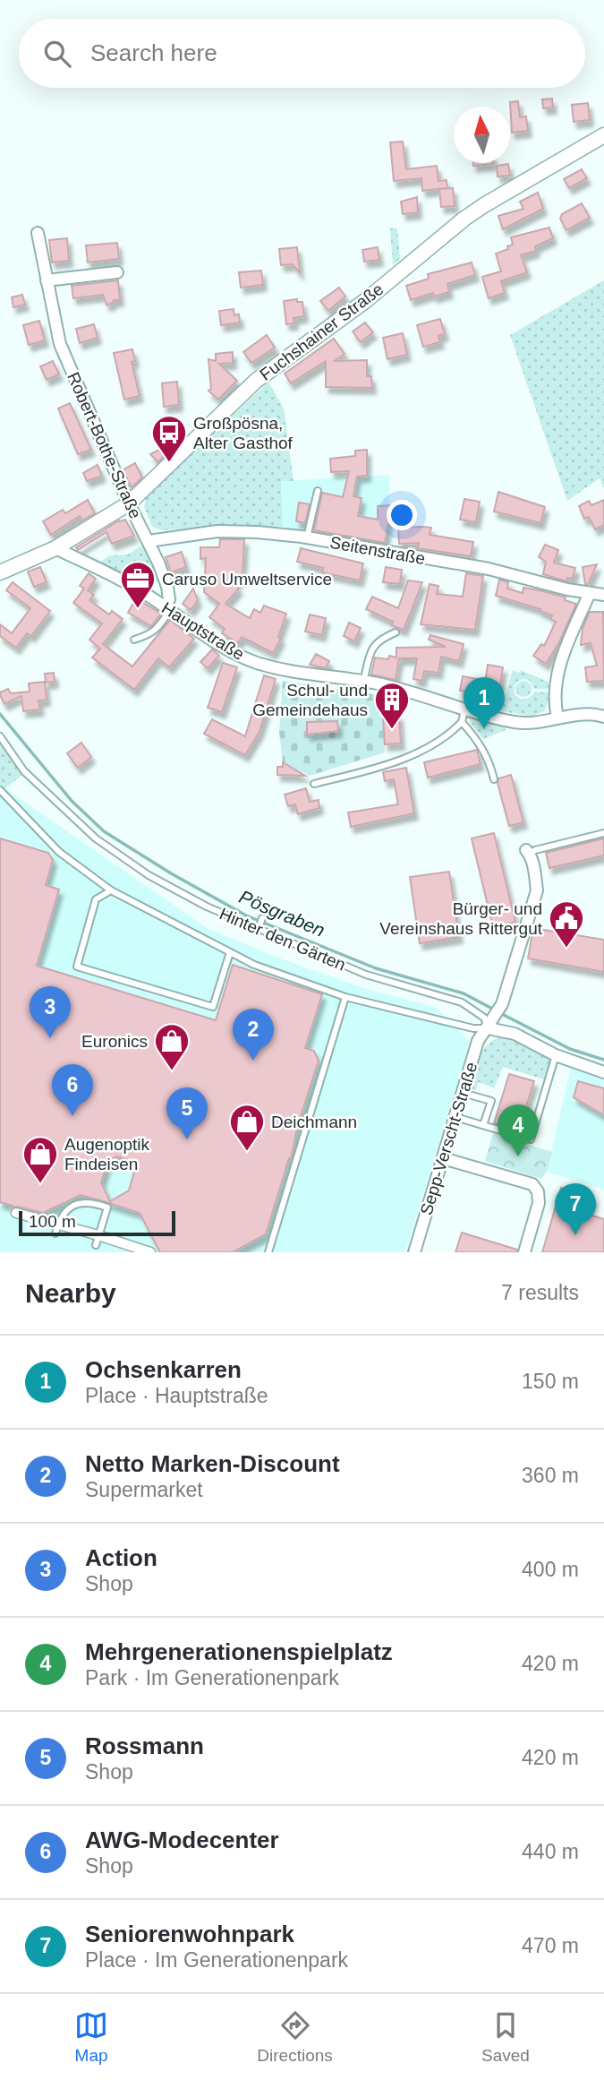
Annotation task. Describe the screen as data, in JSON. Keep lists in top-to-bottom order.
{
  "streets": {
    "street": [
      "Fuchshainer Straße",
      "Robert-Bothe-Straße",
      "Seitenstraße",
      "Hauptstraße",
      "Sepp-Verscht-Straße"
    ],
    "lane": ["Hinter den Gärten"]
  },
  "crossings": [
    ["Fuchshainer Straße", "Robert-Bothe-Straße"],
    ["Fuchshainer Straße", "Hauptstraße"],
    ["Robert-Bothe-Straße", "Seitenstraße"],
    ["Robert-Bothe-Straße", "Hauptstraße"],
    ["Hinter den Gärten", "Sepp-Verscht-Straße"]
  ],
  "water": ["Pösgraben"],
  "places": {
    "bus stop": ["Großpösna, Alter Gasthof"],
    "office": ["Caruso Umweltservice"],
    "building": ["Schul- und Gemeindehaus"],
    "public building": ["Bürger- und Vereinshaus Rittergut"],
    "shop": ["Euronics", "Deichmann", "Augenoptik Findeisen"]
  },
  "scale_bar": "100 m",
  "north": "top",
  "page": {
    "search": "Search here",
    "pins": [
      "1",
      "3",
      "2",
      "6",
      "5",
      "4",
      "7"
    ],
    "scale": "100 m",
    "heading": ["Nearby", "7 results"],
    "list": [
      {
        "mark": "1",
        "name": "Ochsenkarren",
        "note": "Place · Hauptstraße",
        "value": "150 m"
      },
      {
        "mark": "2",
        "name": "Netto Marken-Discount",
        "note": "Supermarket",
        "value": "360 m"
      },
      {
        "mark": "3",
        "name": "Action",
        "note": "Shop",
        "value": "400 m"
      },
      {
        "mark": "4",
        "name": "Mehrgenerationenspielplatz",
        "note": "Park · Im Generationenpark",
        "value": "420 m"
      },
      {
        "mark": "5",
        "name": "Rossmann",
        "note": "Shop",
        "value": "420 m"
      },
      {
        "mark": "6",
        "name": "AWG-Modecenter",
        "note": "Shop",
        "value": "440 m"
      },
      {
        "mark": "7",
        "name": "Seniorenwohnpark",
        "note": "Place · Im Generationenpark",
        "value": "470 m"
      }
    ],
    "nav": ["Map", "Directions", "Saved"]
  }
}
